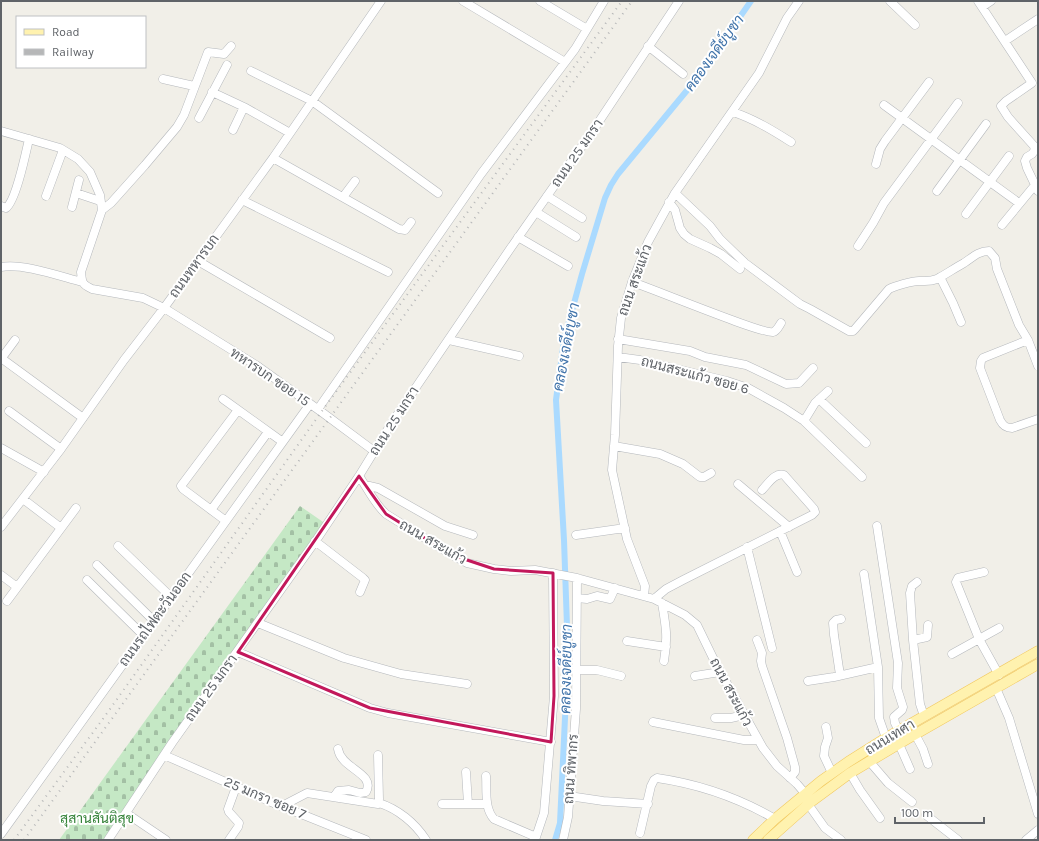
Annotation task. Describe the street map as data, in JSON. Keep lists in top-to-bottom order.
{
  "streets": {
    "main road": ["ถนนเทศา"],
    "street": [
      "ถนน 25 มกรา",
      "ถนนทหารบก",
      "ถนน สระแก้ว",
      "ถนนสระแก้ว ซอย 6",
      "ทหารบก ซอย 15",
      "ถนนรถไฟตะวันออก",
      "ถนน ทิพากร",
      "25 มกรา ซอย 7"
    ]
  },
  "crossings": [
    ["ถนน 25 มกรา", "ถนน สระแก้ว"],
    ["ถนน 25 มกรา", "ทหารบก ซอย 15"],
    ["ถนน 25 มกรา", "25 มกรา ซอย 7"],
    ["ถนนทหารบก", "ทหารบก ซอย 15"],
    ["ถนน สระแก้ว", "ถนนสระแก้ว ซอย 6"],
    ["ถนน สระแก้ว", "ถนนเทศา"],
    ["ถนน สระแก้ว", "ถนน ทิพากร"],
    ["ทหารบก ซอย 15", "ถนนรถไฟตะวันออก"]
  ],
  "water": ["คลองเจดีย์บูชา"],
  "parks": ["สุสานสันติสุข"],
  "legend": ["Road", "Railway"],
  "scale_bar": "100 m"
}
